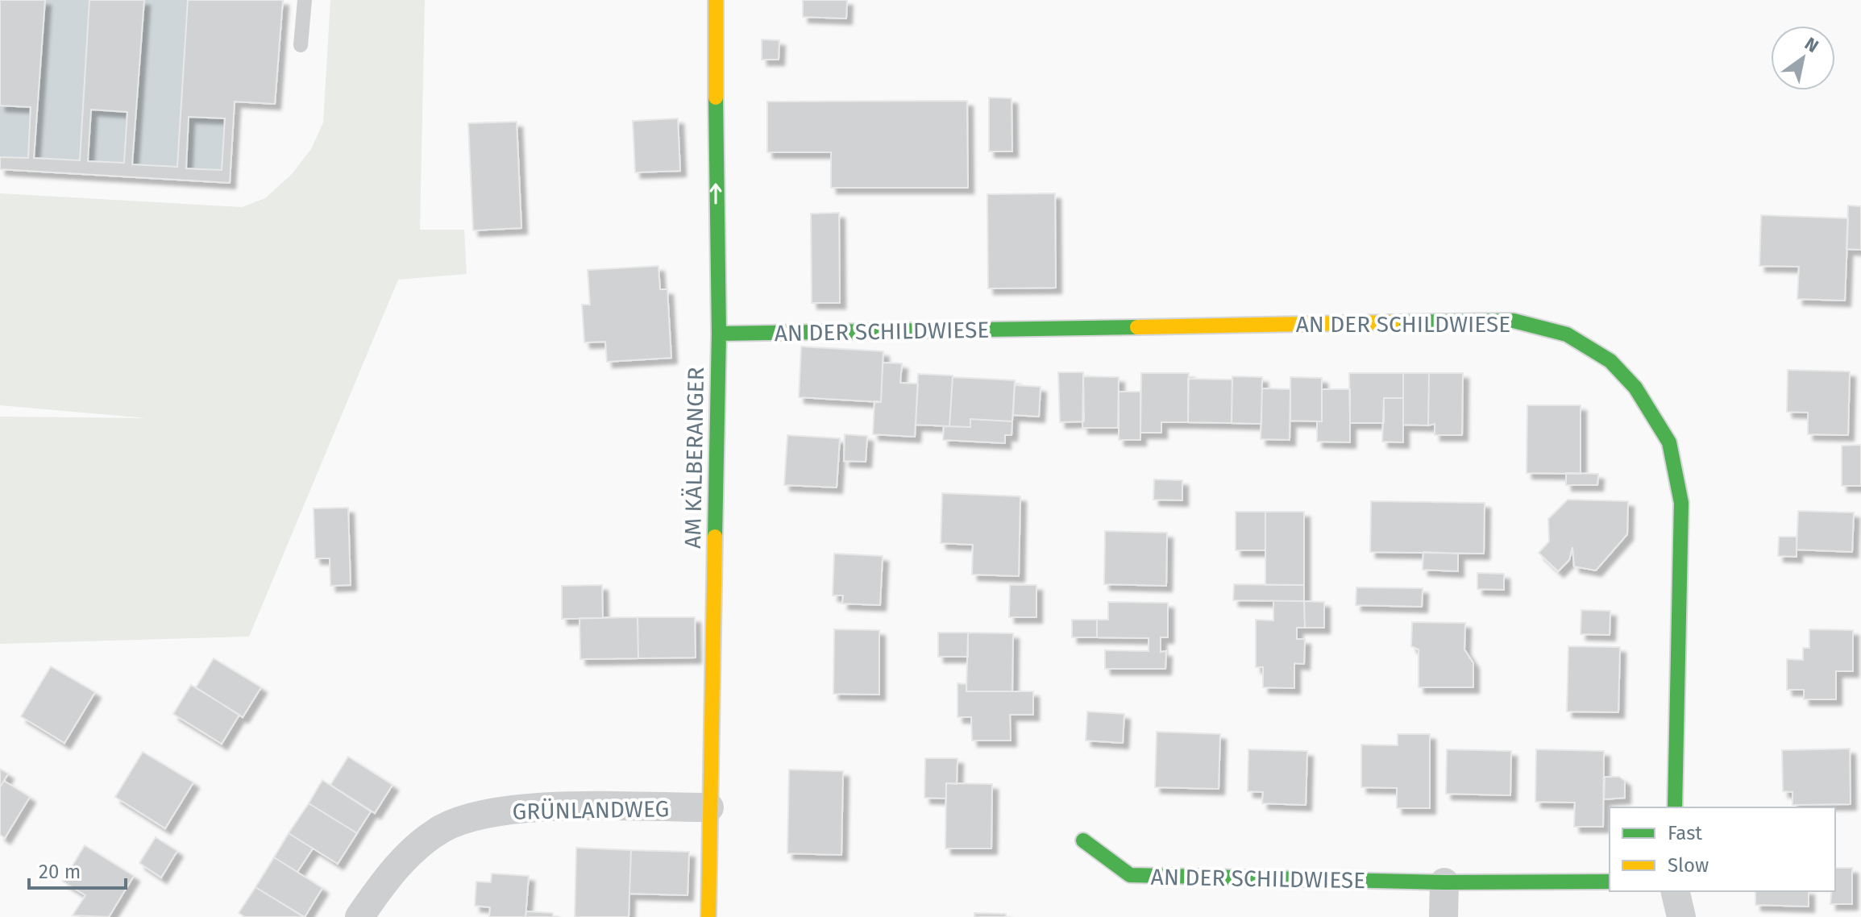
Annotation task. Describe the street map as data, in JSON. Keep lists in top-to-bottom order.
{
  "streets": {
    "street": ["AN DER SCHILDWIESE", "AM KÄLBERANGER", "GRÜNLANDWEG"]
  },
  "crossings": [
    ["AN DER SCHILDWIESE", "AM KÄLBERANGER"],
    ["AM KÄLBERANGER", "GRÜNLANDWEG"]
  ],
  "one_way": ["AM KÄLBERANGER"],
  "legend": ["Fast", "Slow"],
  "scale_bar": "20 m",
  "north": "top right"
}
